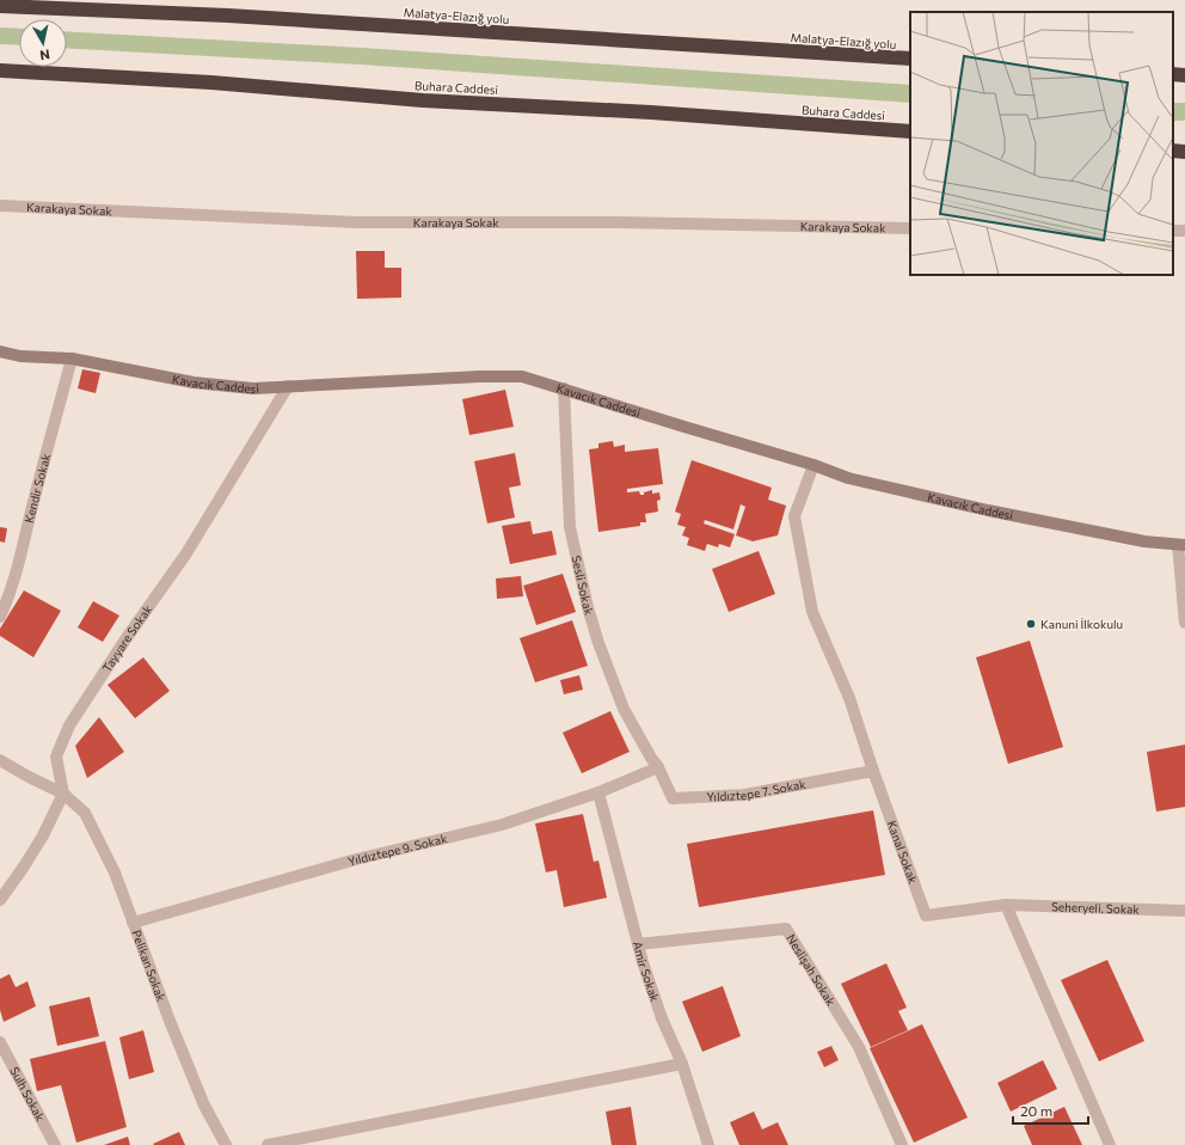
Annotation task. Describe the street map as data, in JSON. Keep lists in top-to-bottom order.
{
  "streets": {
    "highway": ["Malatya-Elazığ yolu", "Buhara Caddesi"],
    "street": [
      "Karakaya Sokak",
      "Kavacık Caddesi",
      "Kendir Sokak",
      "Sesli Sokak",
      "Tayyare Sokak",
      "Yıldıztepe 7. Sokak",
      "Yıldıztepe 9. Sokak",
      "Kanal Sokak",
      "Seheryeli. Sokak",
      "Pelikan Sokak",
      "Neslişah Sokak",
      "Amir Sokak",
      "Sulh Sokak"
    ]
  },
  "crossings": [
    ["Kavacık Caddesi", "Kendir Sokak"],
    ["Kavacık Caddesi", "Sesli Sokak"],
    ["Kavacık Caddesi", "Tayyare Sokak"],
    ["Kavacık Caddesi", "Kanal Sokak"],
    ["Sesli Sokak", "Yıldıztepe 7. Sokak"],
    ["Sesli Sokak", "Yıldıztepe 9. Sokak"],
    ["Tayyare Sokak", "Pelikan Sokak"],
    ["Yıldıztepe 7. Sokak", "Yıldıztepe 9. Sokak"],
    ["Yıldıztepe 7. Sokak", "Kanal Sokak"],
    ["Yıldıztepe 9. Sokak", "Pelikan Sokak"],
    ["Yıldıztepe 9. Sokak", "Amir Sokak"],
    ["Kanal Sokak", "Seheryeli. Sokak"],
    ["Neslişah Sokak", "Amir Sokak"]
  ],
  "places": ["Kanuni İlkokulu"],
  "scale_bar": "20 m",
  "north": "bottom"
}
